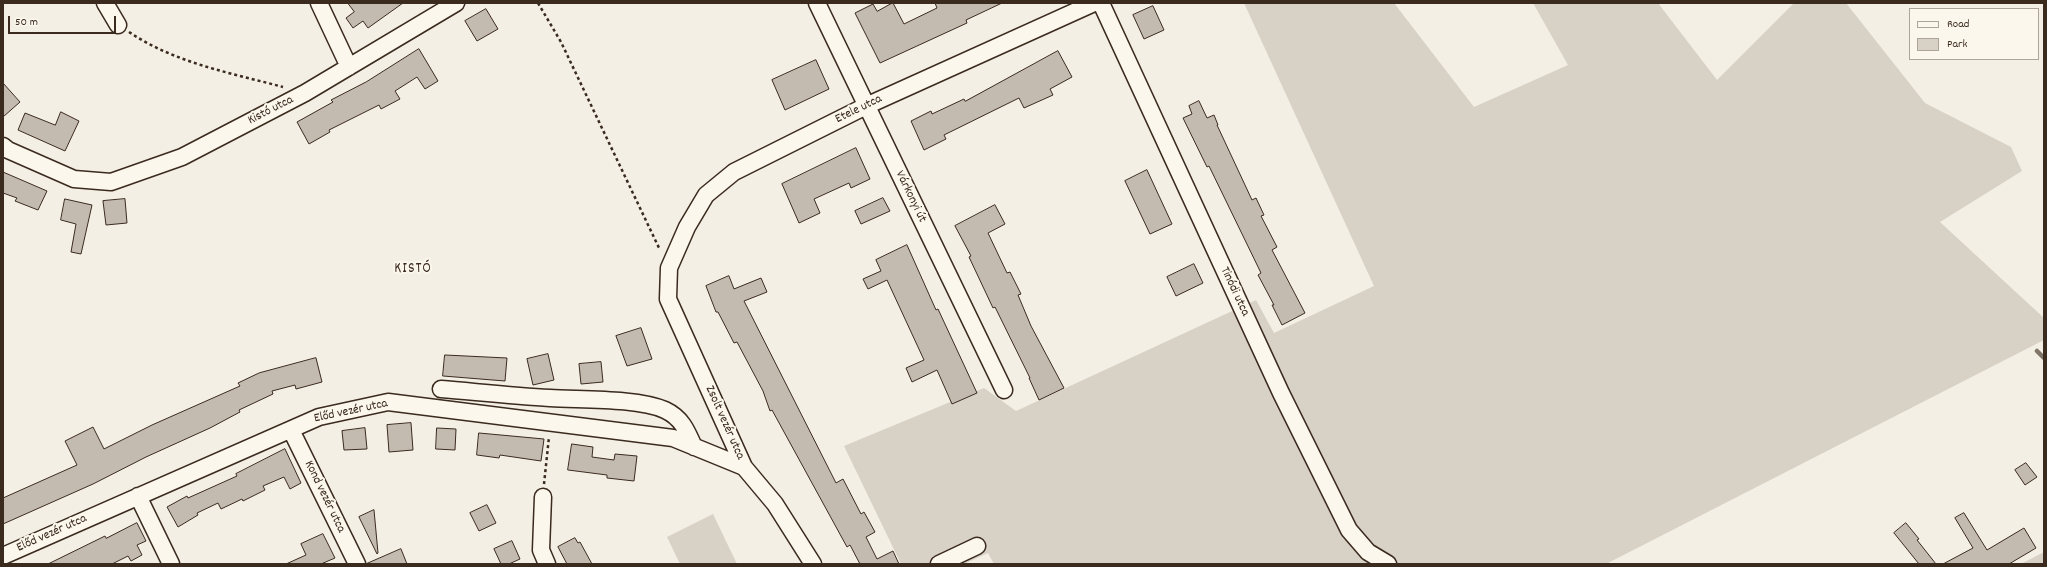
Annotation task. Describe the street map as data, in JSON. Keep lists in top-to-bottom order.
{
  "streets": {
    "street": [
      "Etele utca",
      "Kistó utca",
      "Várkonyi út",
      "Tinódi utca",
      "Előd vezér utca",
      "Zsolt vezér utca",
      "Kond vezér utca"
    ]
  },
  "crossings": [
    ["Etele utca", "Várkonyi út"],
    ["Etele utca", "Zsolt vezér utca"],
    ["Előd vezér utca", "Zsolt vezér utca"],
    ["Előd vezér utca", "Kond vezér utca"]
  ],
  "districts": ["KISTÓ"],
  "legend": ["Road", "Park"],
  "scale_bar": "50 m"
}
